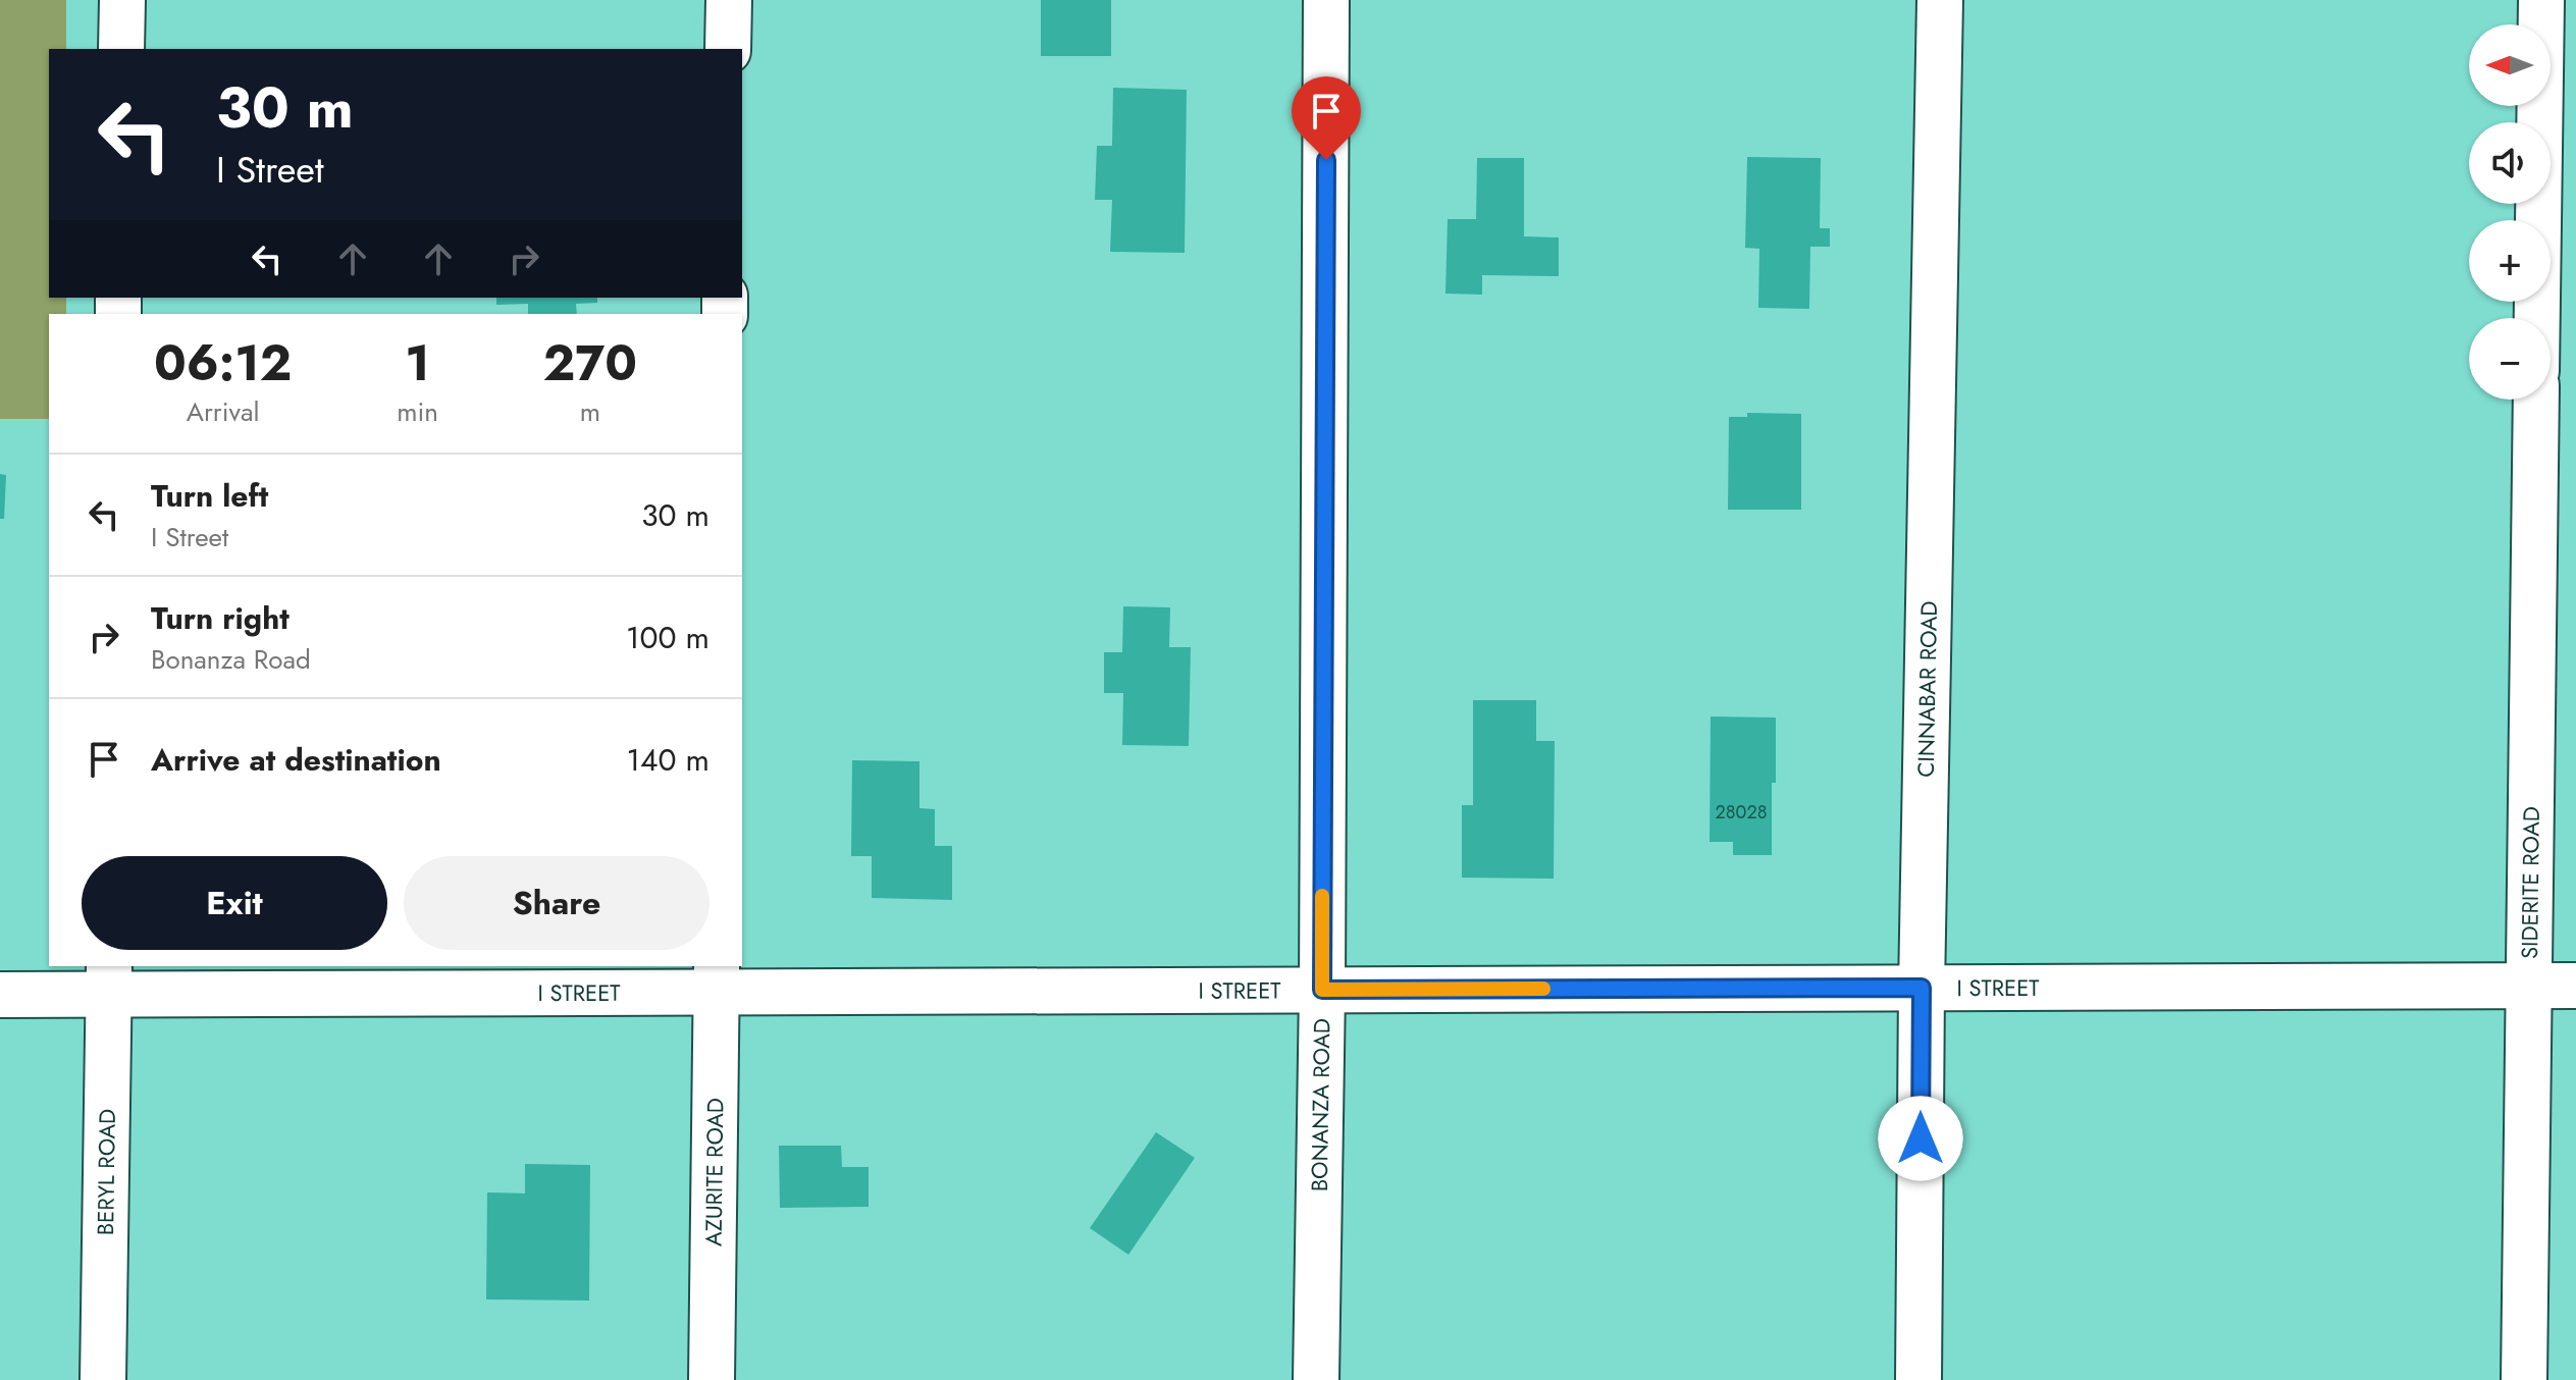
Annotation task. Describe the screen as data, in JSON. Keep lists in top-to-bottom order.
{
  "streets": {
    "street": [
      "CINNABAR ROAD",
      "SIDERITE ROAD",
      "I STREET",
      "BONANZA ROAD",
      "BERYL ROAD",
      "AZURITE ROAD"
    ]
  },
  "crossings": [
    ["CINNABAR ROAD", "I STREET"],
    ["SIDERITE ROAD", "I STREET"],
    ["I STREET", "BONANZA ROAD"],
    ["I STREET", "BERYL ROAD"],
    ["I STREET", "AZURITE ROAD"]
  ],
  "house_numbers": ["28028"],
  "north": "left",
  "page": {
    "map_buttons": ["+", "−"],
    "turn": ["30 m", "I Street"],
    "eta": [
      "06:12",
      "Arrival",
      "1",
      "min",
      "270",
      "m"
    ],
    "list": [
      {
        "name": "Turn left",
        "note": "I Street",
        "value": "30 m"
      },
      {
        "name": "Turn right",
        "note": "Bonanza Road",
        "value": "100 m"
      },
      {
        "name": "Arrive at destination",
        "value": "140 m"
      }
    ],
    "buttons": ["Exit", "Share"]
  }
}
